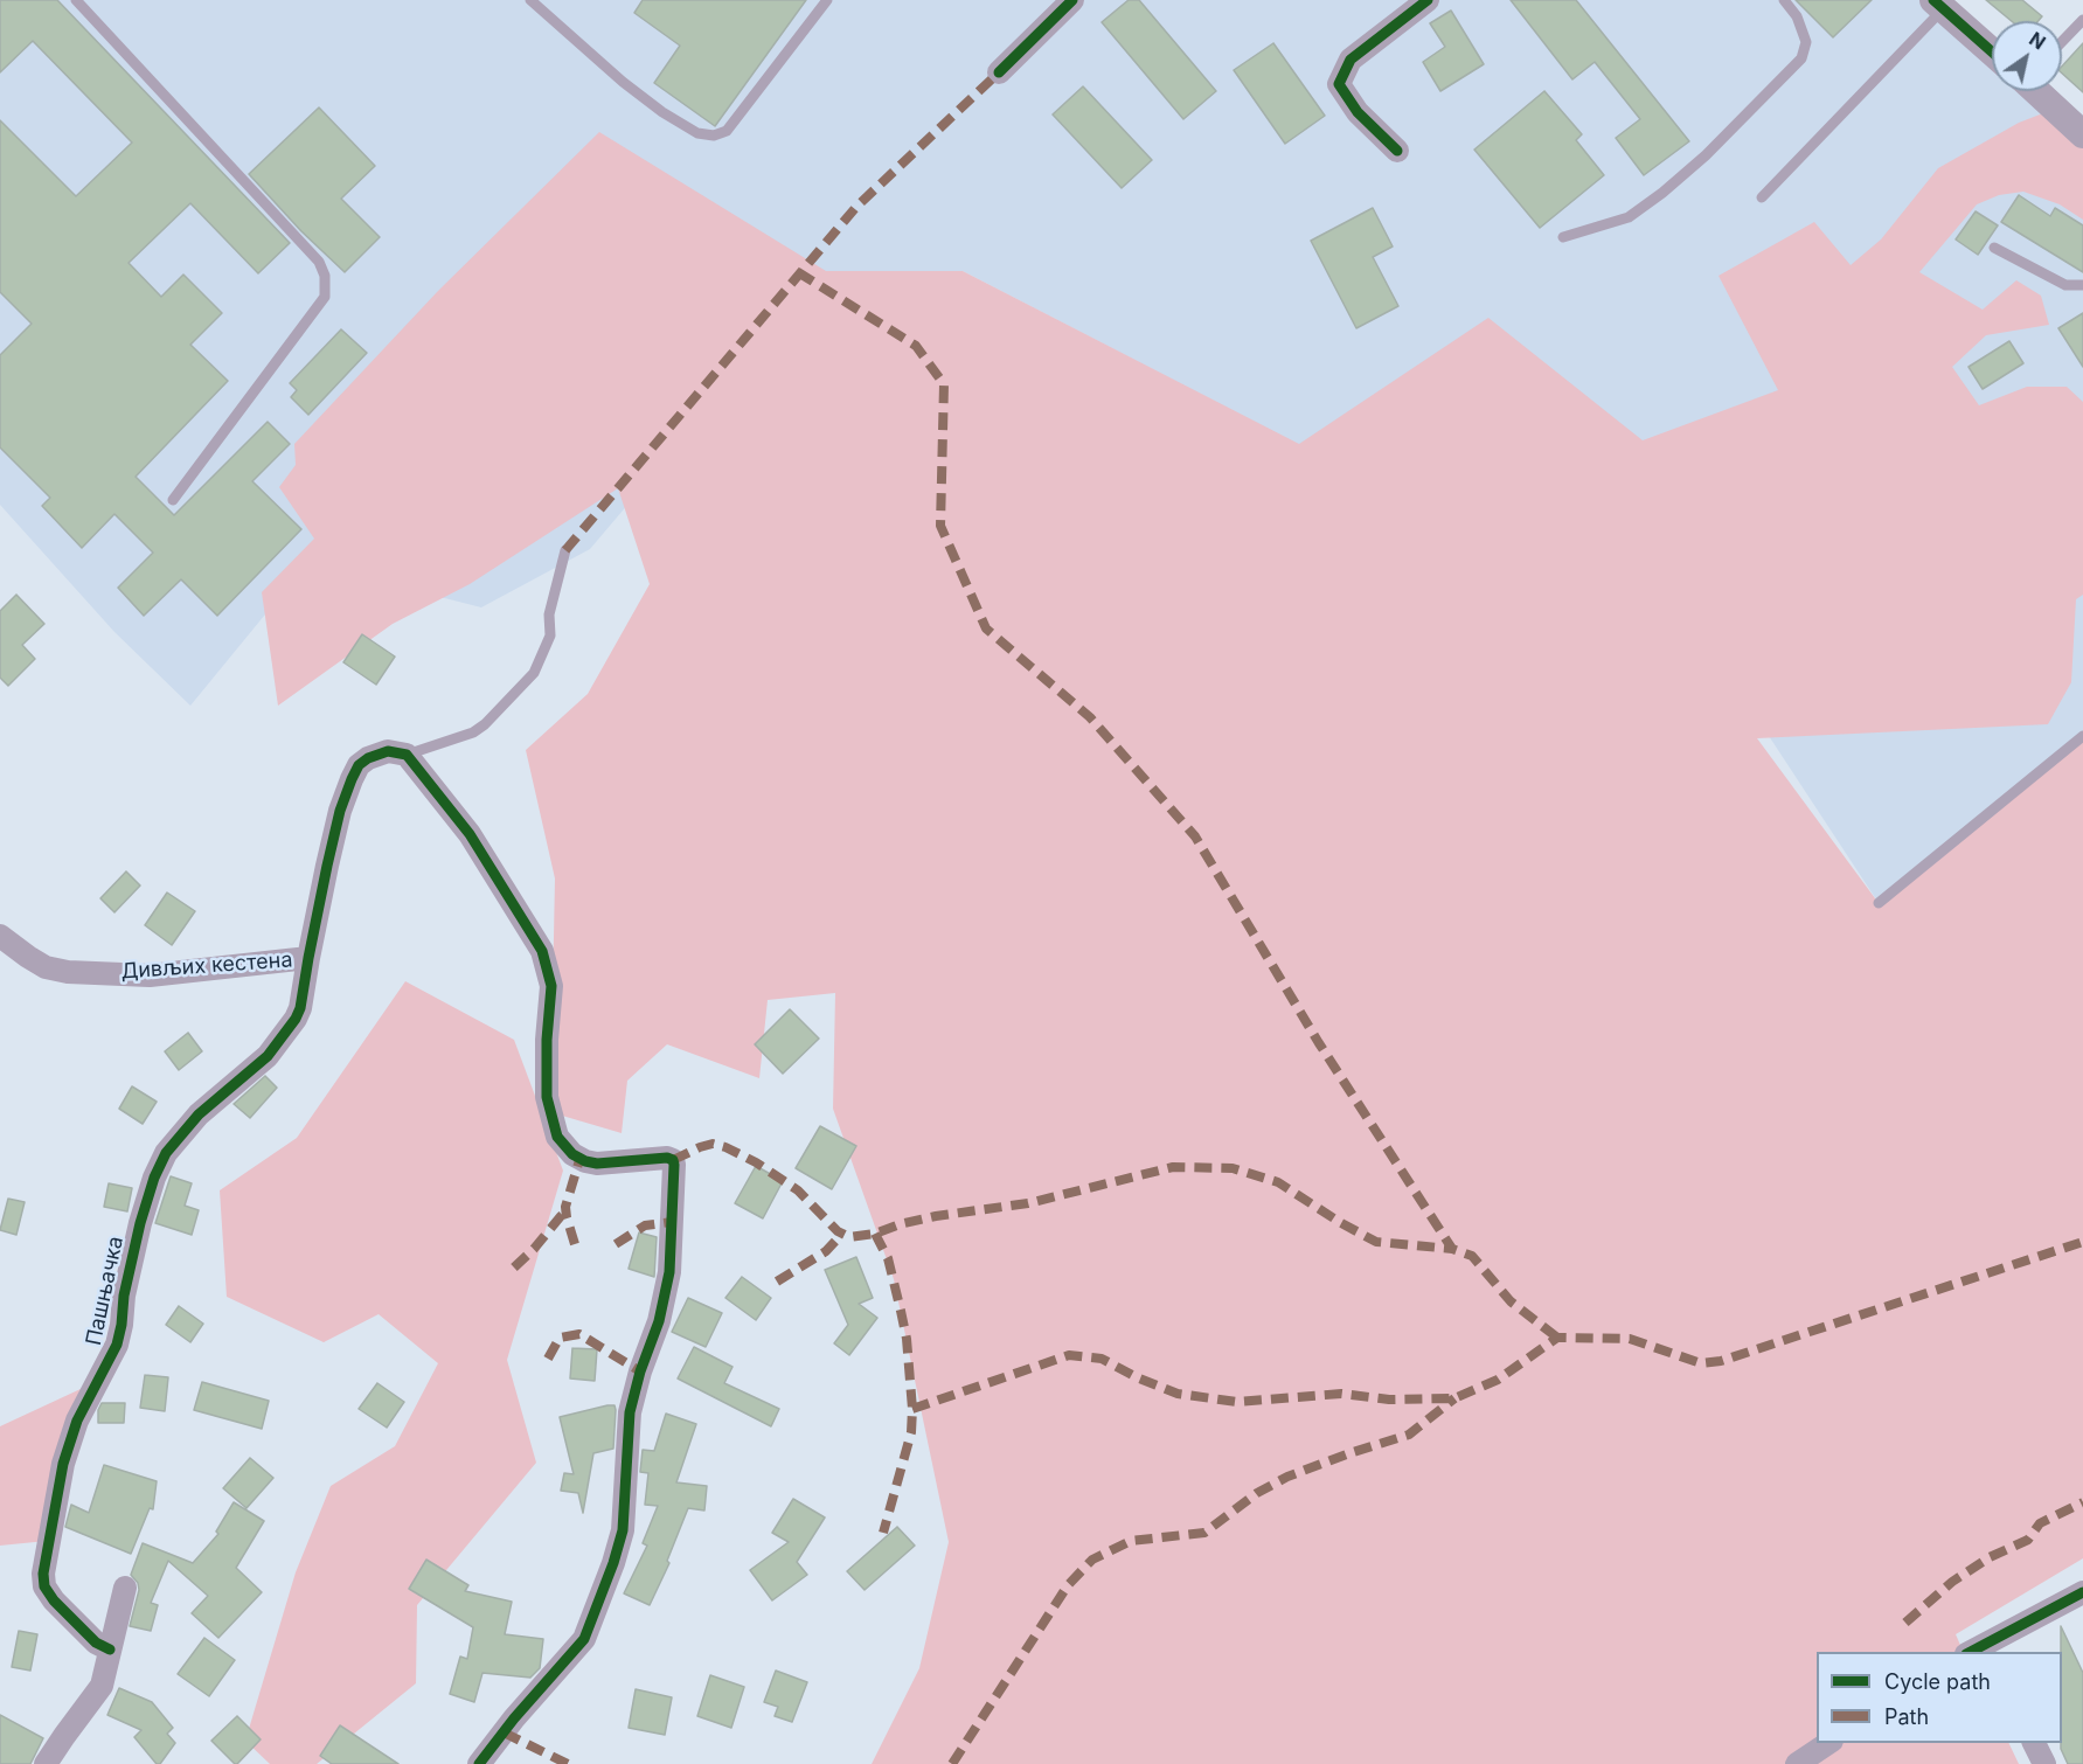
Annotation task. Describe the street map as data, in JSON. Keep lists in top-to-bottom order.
{
  "streets": {
    "street": ["Дивљих кестена", "Пашњачка"]
  },
  "crossings": [
    ["Дивљих кестена", "Пашњачка"]
  ],
  "legend": ["Cycle path", "Path"],
  "north": "top right"
}
